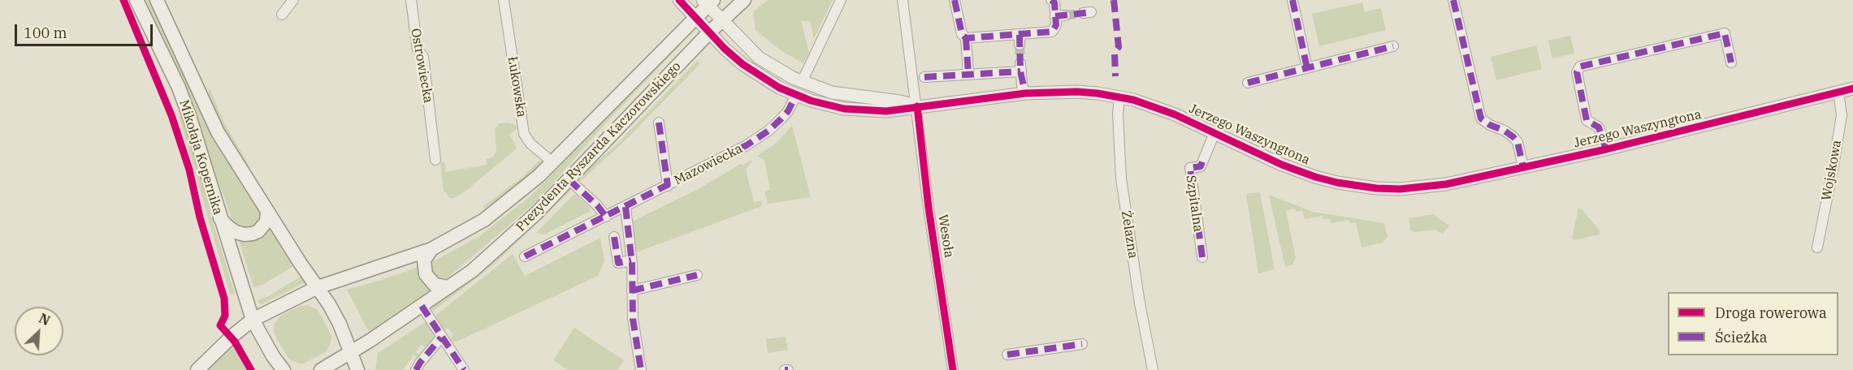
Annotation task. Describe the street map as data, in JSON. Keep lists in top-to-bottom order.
{
  "streets": {
    "main road": ["Prezydenta Ryszarda Kaczorowskiego", "Mikołaja Kopernika"],
    "street": [
      "Ostrowiecka",
      "Łukowska",
      "Jerzego Waszyngtona",
      "Mazowiecka",
      "Wojskowa",
      "Szpitalna",
      "Żelazna",
      "Wesoła"
    ]
  },
  "crossings": [
    ["Łukowska", "Prezydenta Ryszarda Kaczorowskiego"],
    ["Jerzego Waszyngtona", "Prezydenta Ryszarda Kaczorowskiego"],
    ["Jerzego Waszyngtona", "Mazowiecka"],
    ["Jerzego Waszyngtona", "Wojskowa"],
    ["Jerzego Waszyngtona", "Szpitalna"],
    ["Jerzego Waszyngtona", "Żelazna"],
    ["Jerzego Waszyngtona", "Wesoła"],
    ["Prezydenta Ryszarda Kaczorowskiego", "Mikołaja Kopernika"]
  ],
  "legend": ["Droga rowerowa", "Ścieżka"],
  "scale_bar": "100 m",
  "north": "top right"
}
